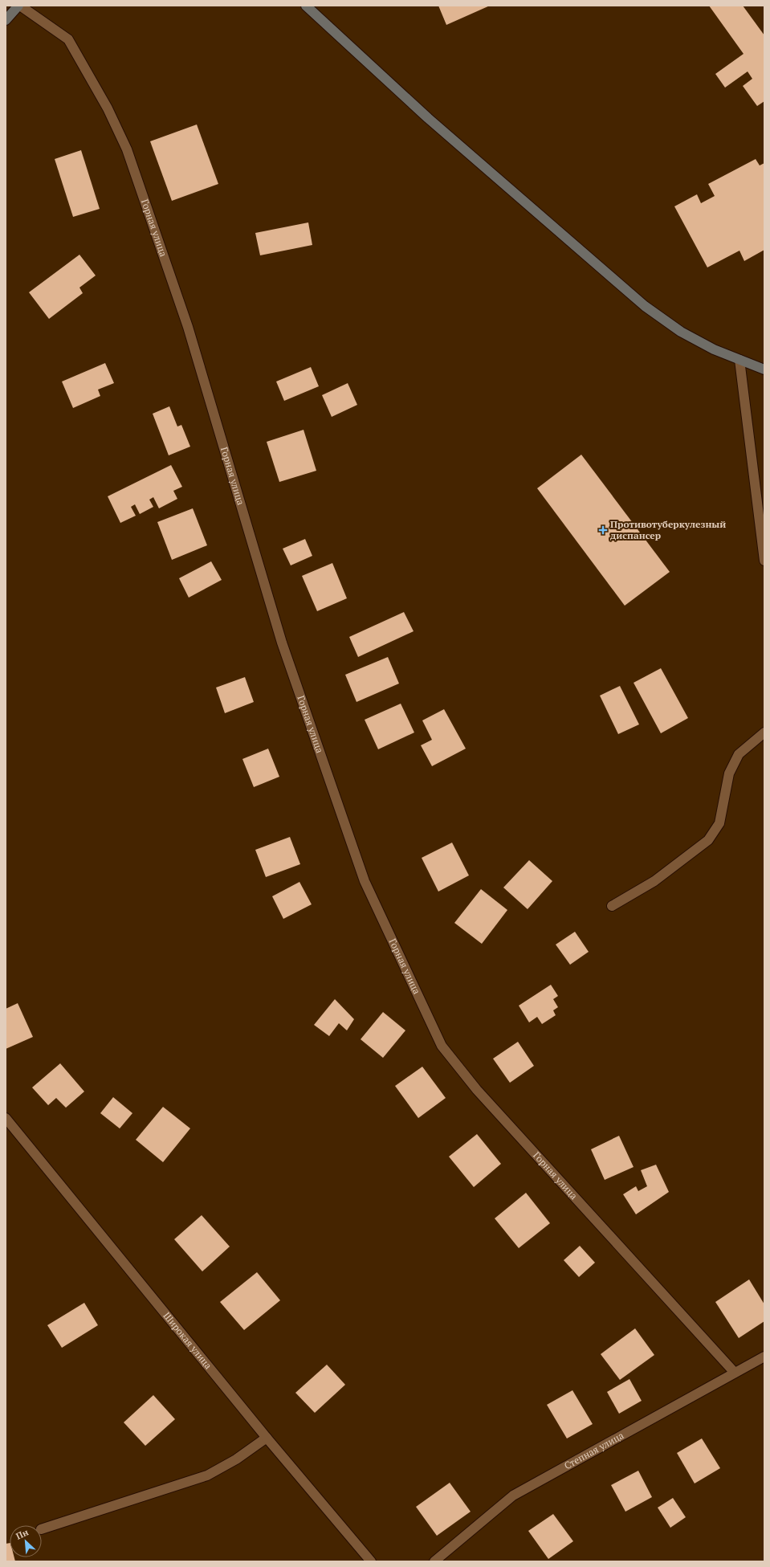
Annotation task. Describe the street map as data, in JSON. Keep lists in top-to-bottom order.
{
  "streets": {
    "street": ["Горная улица", "Широкая улица", "Степная улица"]
  },
  "crossings": [
    ["Горная улица", "Степная улица"]
  ],
  "places": {
    "health": ["Противотуберкулезный диспансер"]
  },
  "north": "top left"
}
